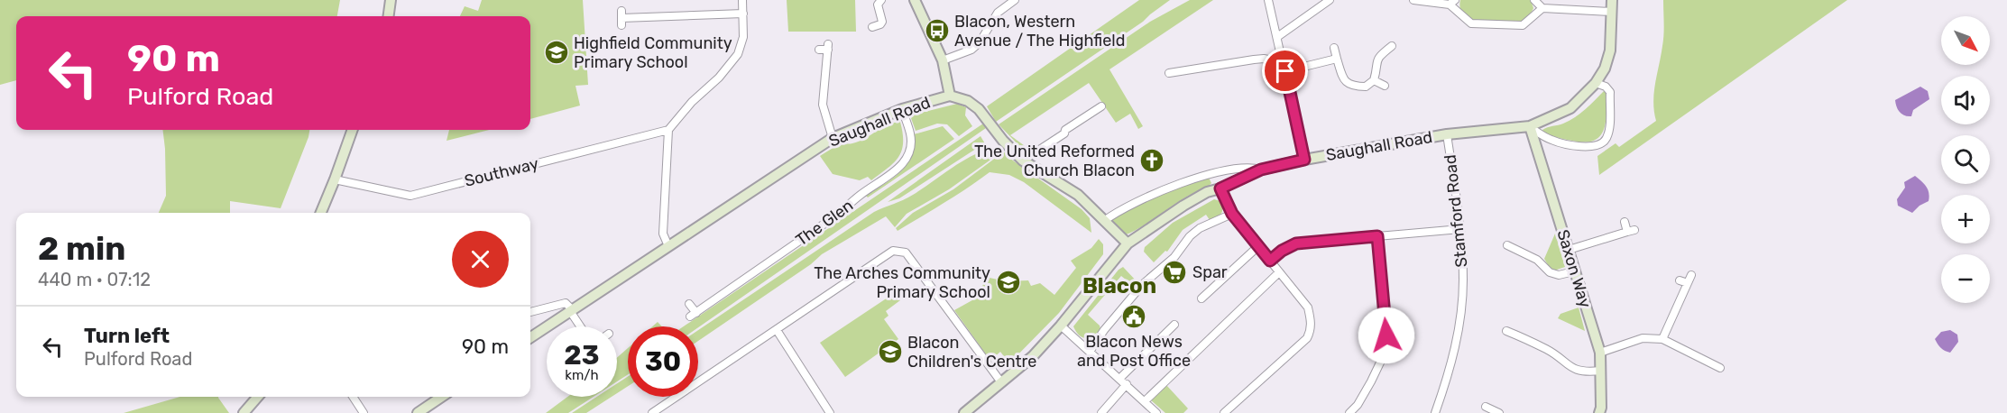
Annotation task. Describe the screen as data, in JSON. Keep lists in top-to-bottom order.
{
  "streets": {
    "street": [
      "Saughall Road",
      "Southway",
      "Stamford Road",
      "The Glen",
      "Saxon Way"
    ]
  },
  "crossings": [
    ["Saughall Road", "Stamford Road"],
    ["Saughall Road", "The Glen"],
    ["Saughall Road", "Saxon Way"]
  ],
  "districts": ["Blacon"],
  "places": {
    "bus stop": ["Blacon, Western Avenue / The Highfield"],
    "school or university": ["Highfield Community Primary School", "The Arches Community Primary School", "Blacon Children's Centre"],
    "church": ["The United Reformed Church Blacon"],
    "supermarket": ["Spar"],
    "public building": ["Blacon News and Post Office"]
  },
  "north": "bottom right",
  "page": {
    "map_buttons": ["+", "−"],
    "turn": ["90 m", "Pulford Road"],
    "heading": ["2 min", "440 m · 07:12"],
    "list": [
      {
        "name": "Turn left",
        "note": "Pulford Road",
        "value": "90 m"
      }
    ],
    "speed": "23 km/h",
    "limit": "30"
  }
}
